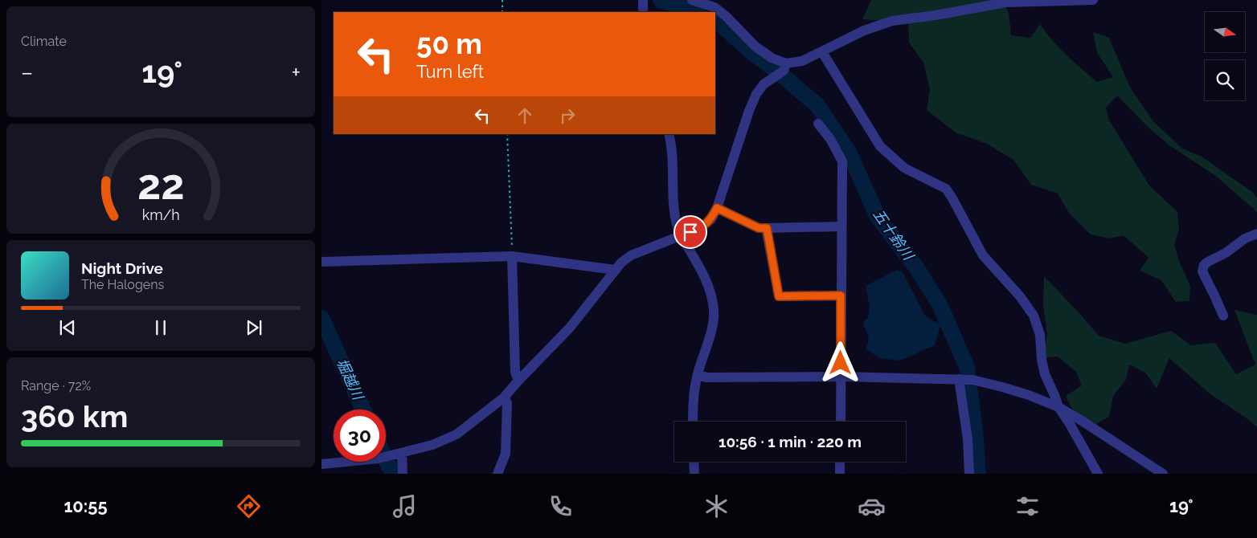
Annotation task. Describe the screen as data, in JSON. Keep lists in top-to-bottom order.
{
  "water": ["五十鈴川", "堀越川"],
  "north": "right",
  "page": {
    "tile": [
      "Climate",
      ["Range · 72%", "360 km"]
    ],
    "turn": ["50 m", "Turn left"],
    "heat": ["−", "19°", "+"],
    "song": ["Night Drive", "The Halogens"],
    "limit": "30",
    "trip": "10:56 · 1 min · 220 m",
    "tabs": ["10:55", "19°"],
    "gauge": ["22", "km/h"]
  }
}
